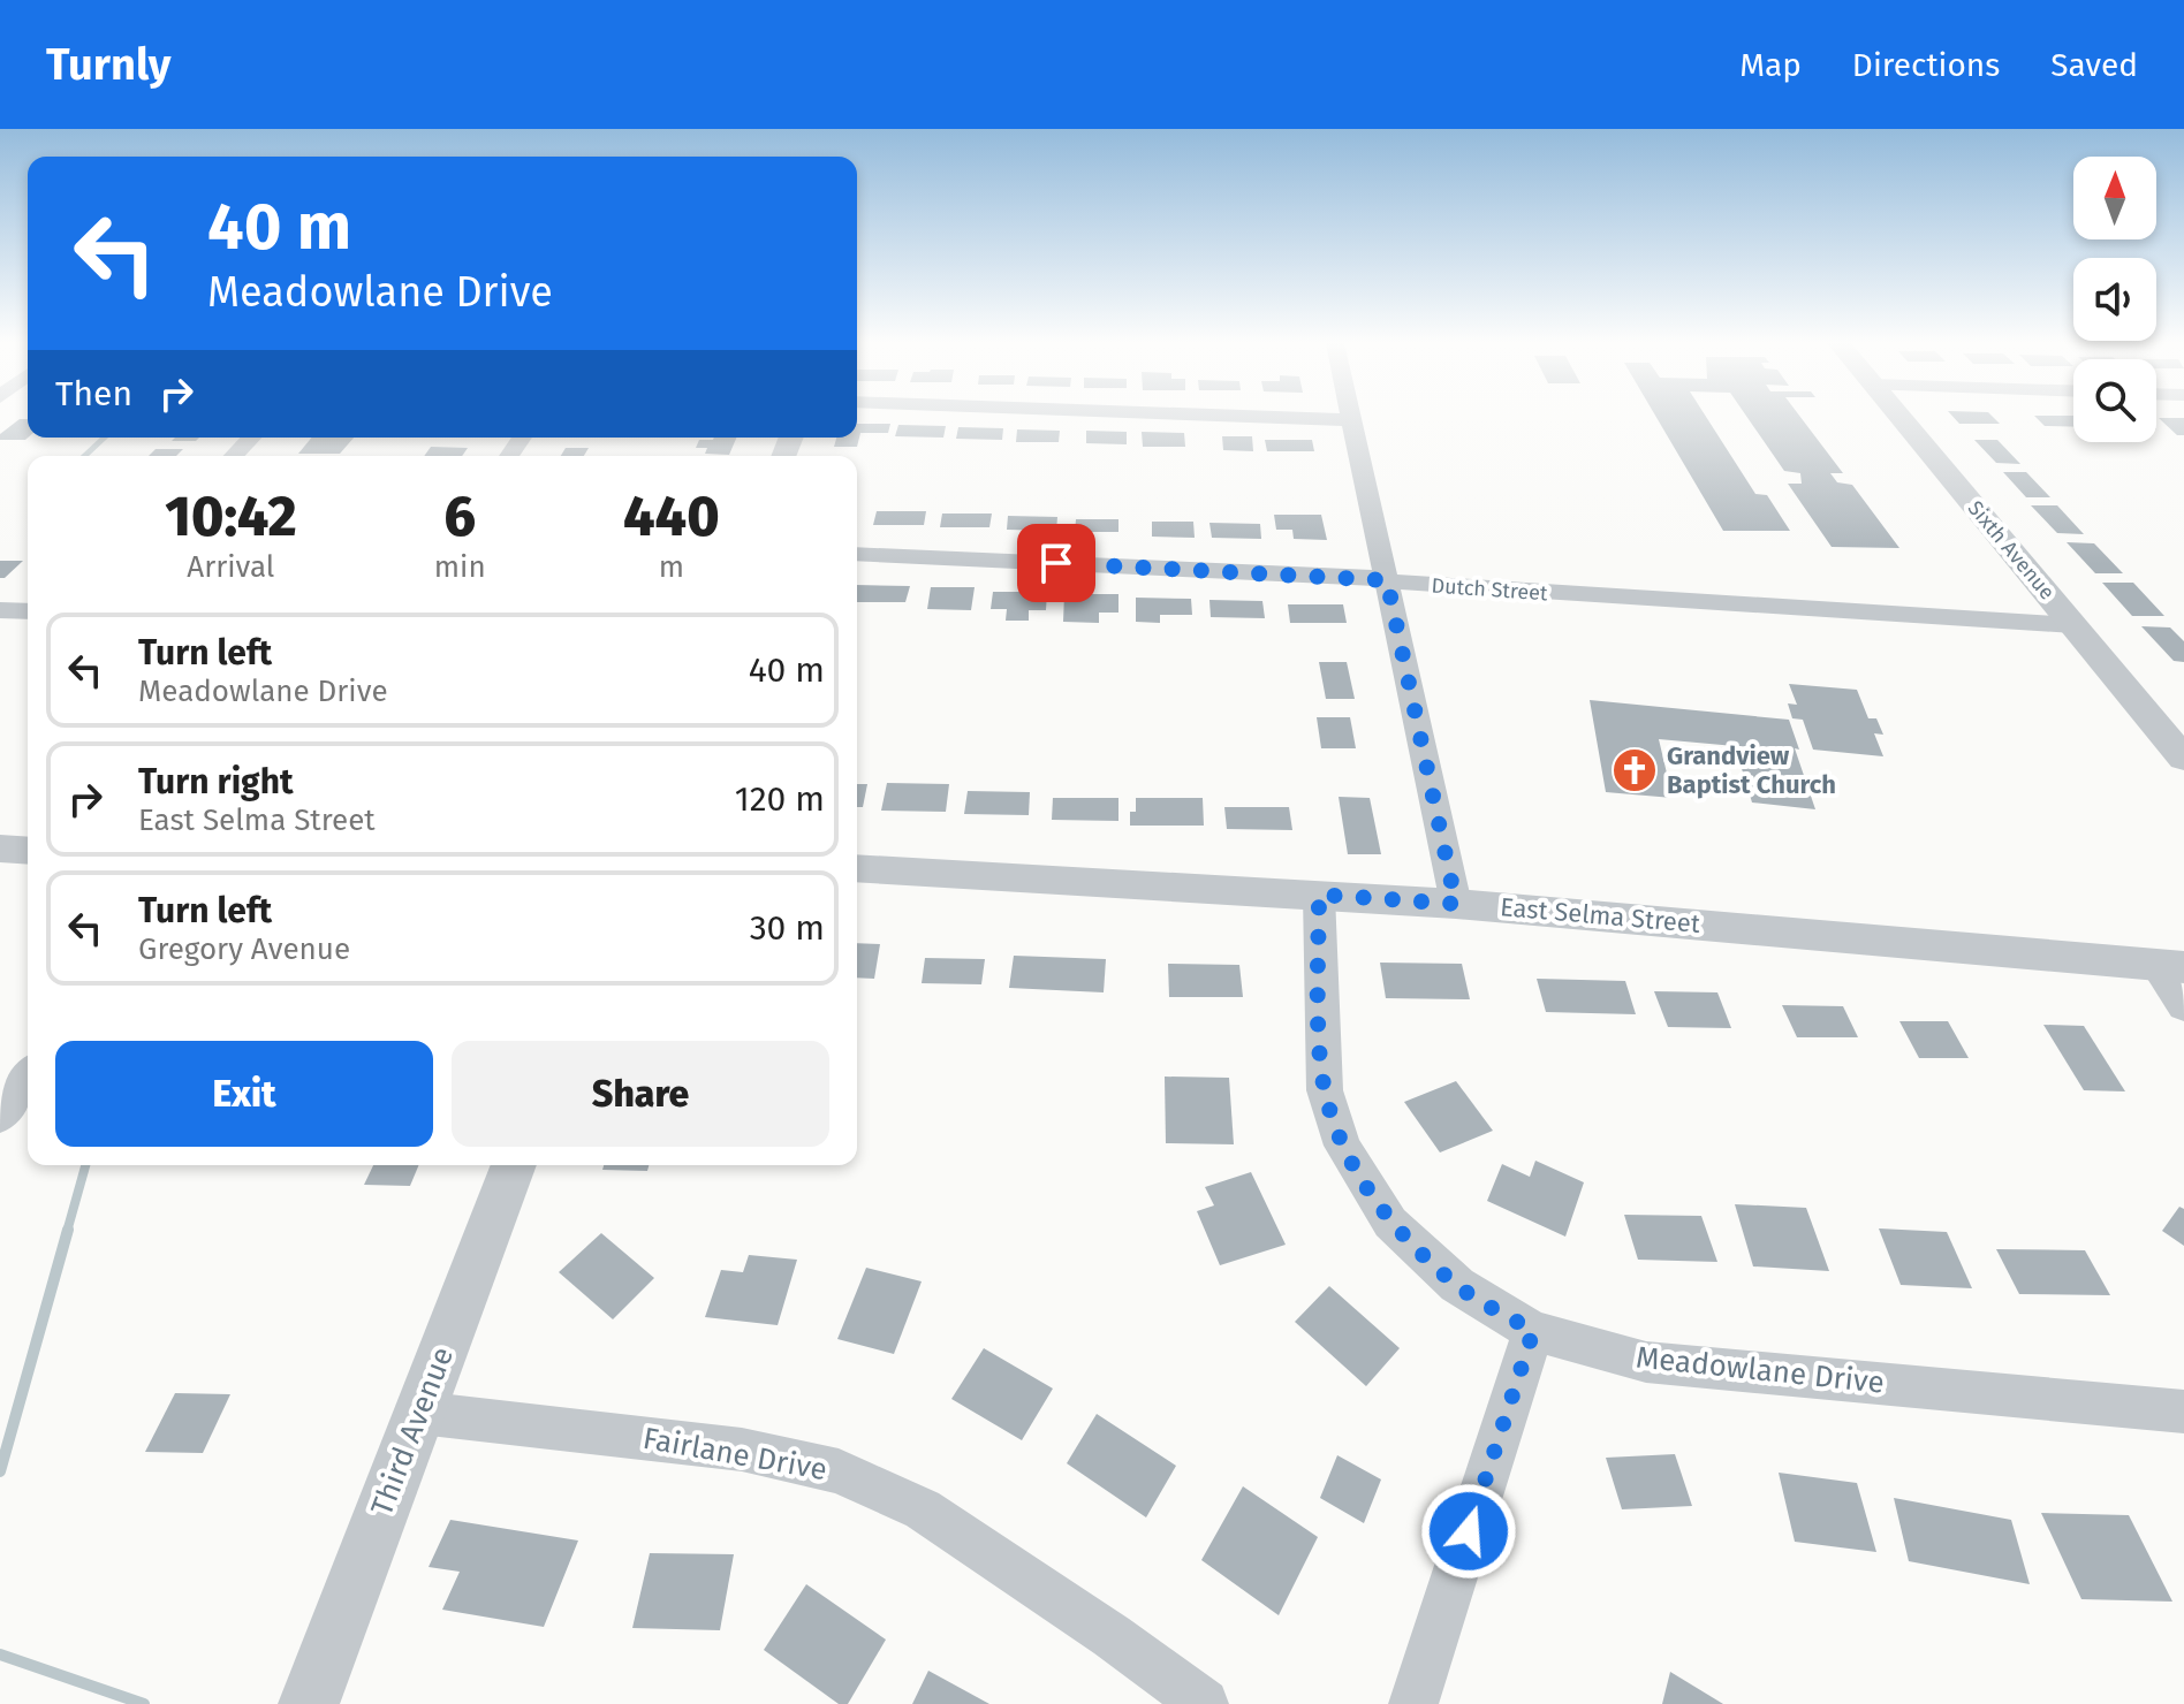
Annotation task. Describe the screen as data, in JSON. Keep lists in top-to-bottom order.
{
  "streets": {
    "street": [
      "Sixth Avenue",
      "Dutch Street",
      "East Selma Street",
      "Meadowlane Drive",
      "Third Avenue",
      "Fairlane Drive"
    ]
  },
  "crossings": [
    ["Sixth Avenue", "Dutch Street"],
    ["East Selma Street", "Meadowlane Drive"],
    ["Third Avenue", "Fairlane Drive"]
  ],
  "places": {
    "church": ["Grandview Baptist Church"]
  },
  "north": "top",
  "page": {
    "header": "Turnly",
    "nav": ["Map", "Directions", "Saved"],
    "turn": ["40 m", "Meadowlane Drive"],
    "then": "Then",
    "eta": [
      "10:42",
      "Arrival",
      "6",
      "min",
      "440",
      "m"
    ],
    "list": [
      {
        "name": "Turn left",
        "note": "Meadowlane Drive",
        "value": "40 m"
      },
      {
        "name": "Turn right",
        "note": "East Selma Street",
        "value": "120 m"
      },
      {
        "name": "Turn left",
        "note": "Gregory Avenue",
        "value": "30 m"
      }
    ],
    "buttons": ["Exit", "Share"]
  }
}
